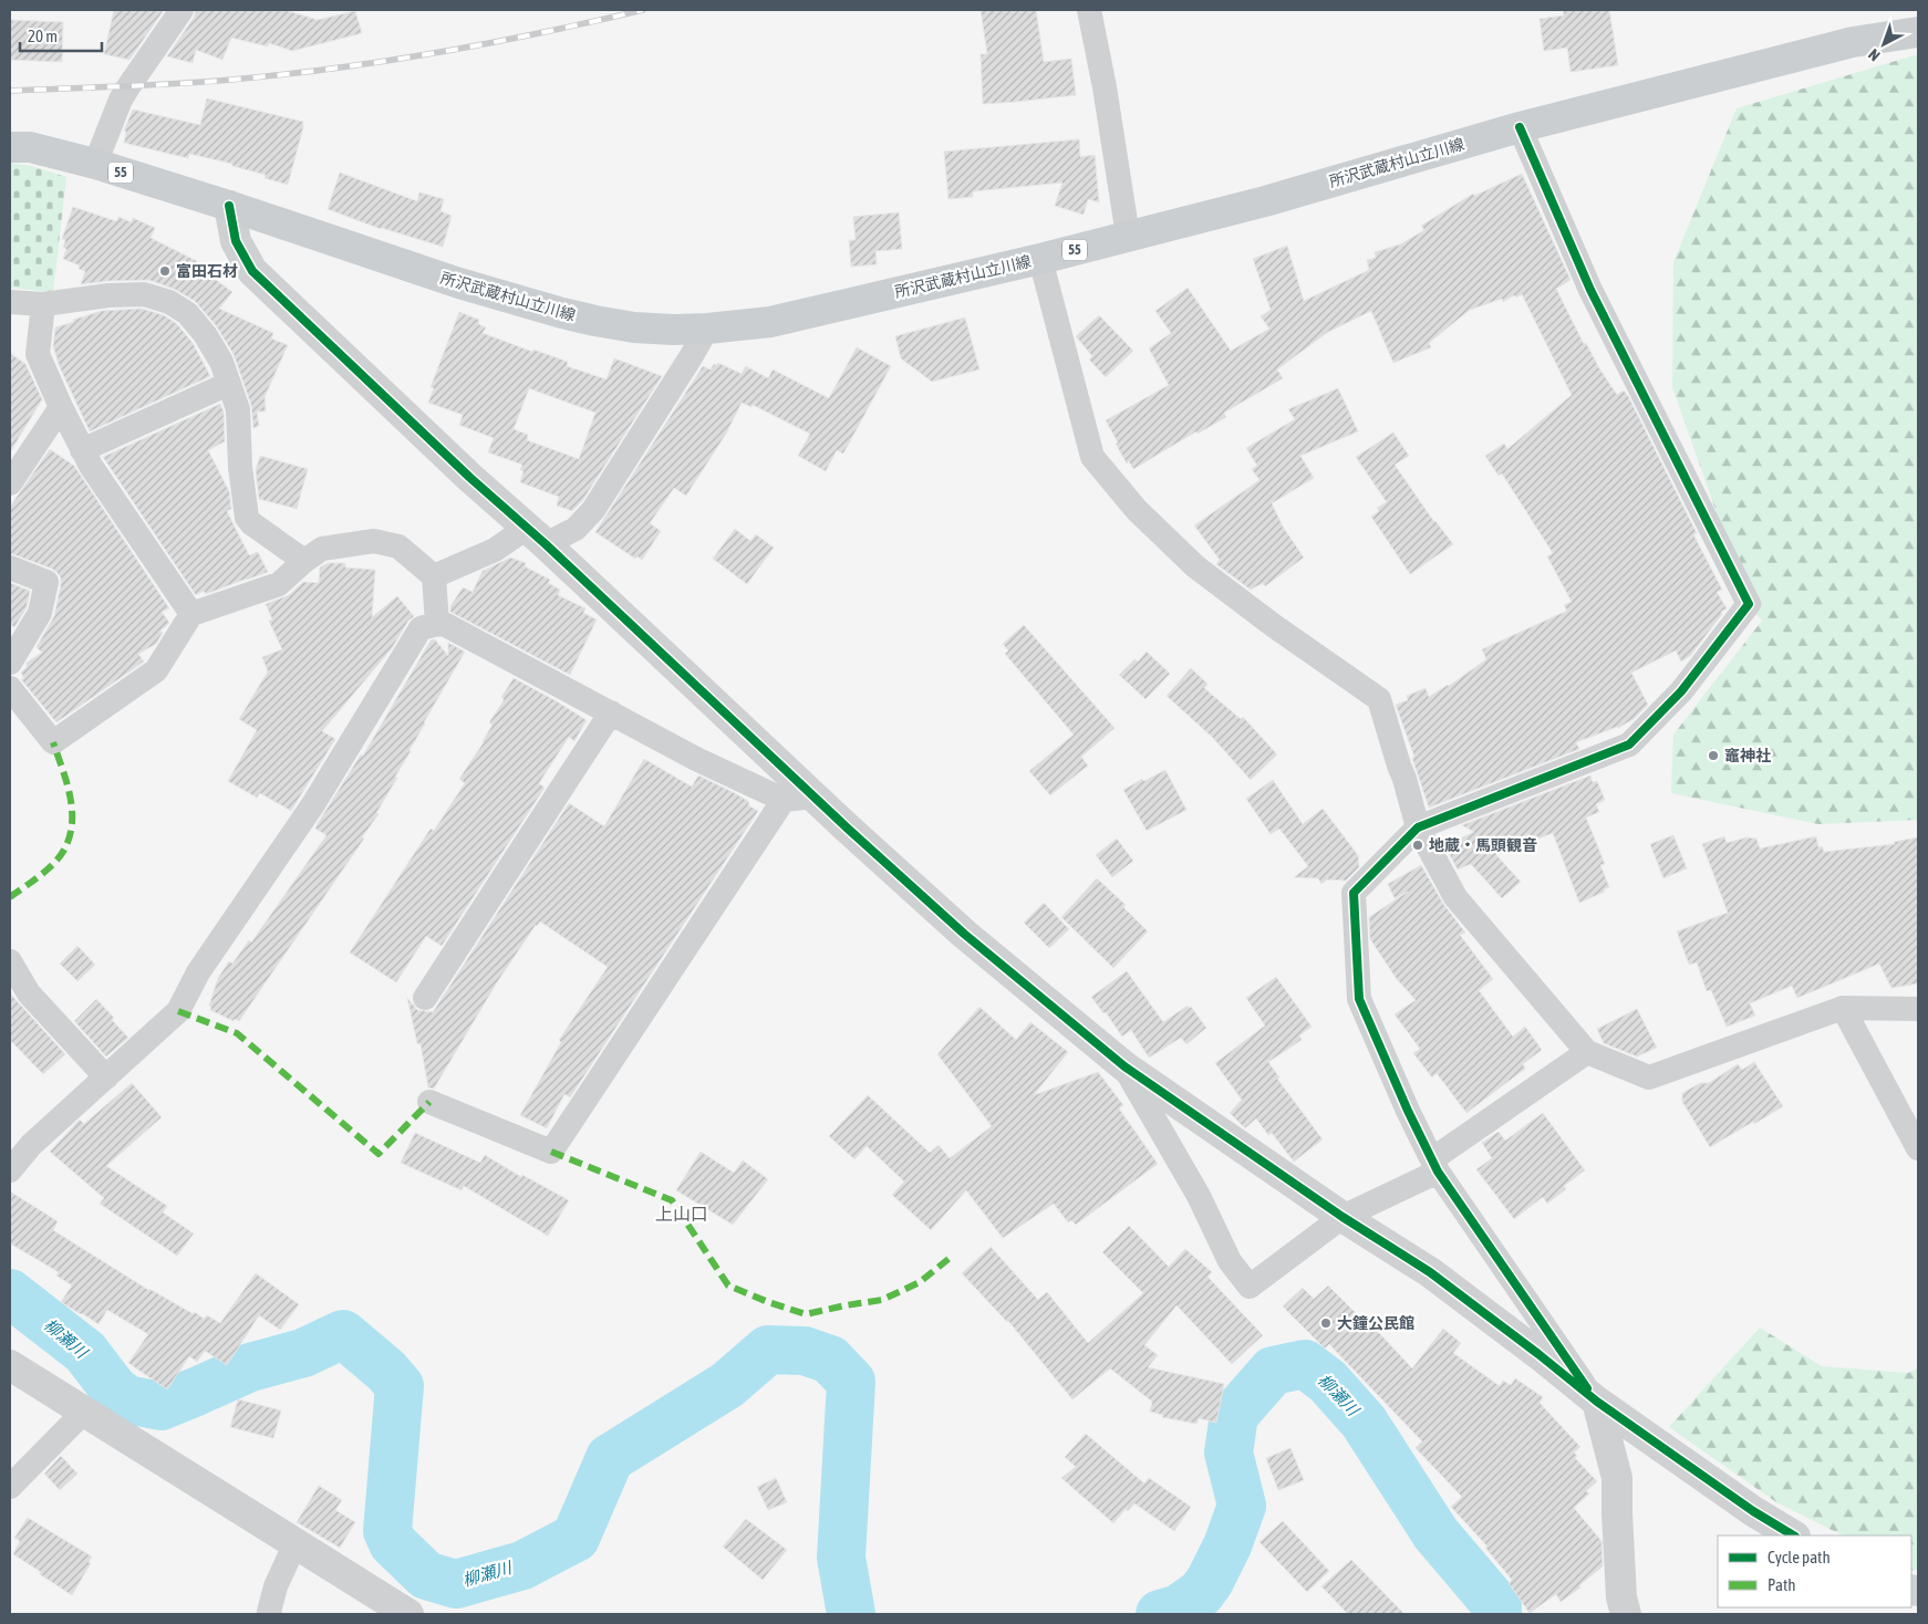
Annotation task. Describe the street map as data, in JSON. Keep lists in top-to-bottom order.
{
  "streets": {
    "main road": ["所沢武蔵村山立川線", "55"]
  },
  "districts": ["上山口"],
  "water": ["柳瀬川"],
  "places": [
    "富田石材",
    "竈神社",
    "地蔵・馬頭観音",
    "大鐘公民館"
  ],
  "legend": ["Cycle path", "Path"],
  "scale_bar": "20 m",
  "north": "bottom left"
}
